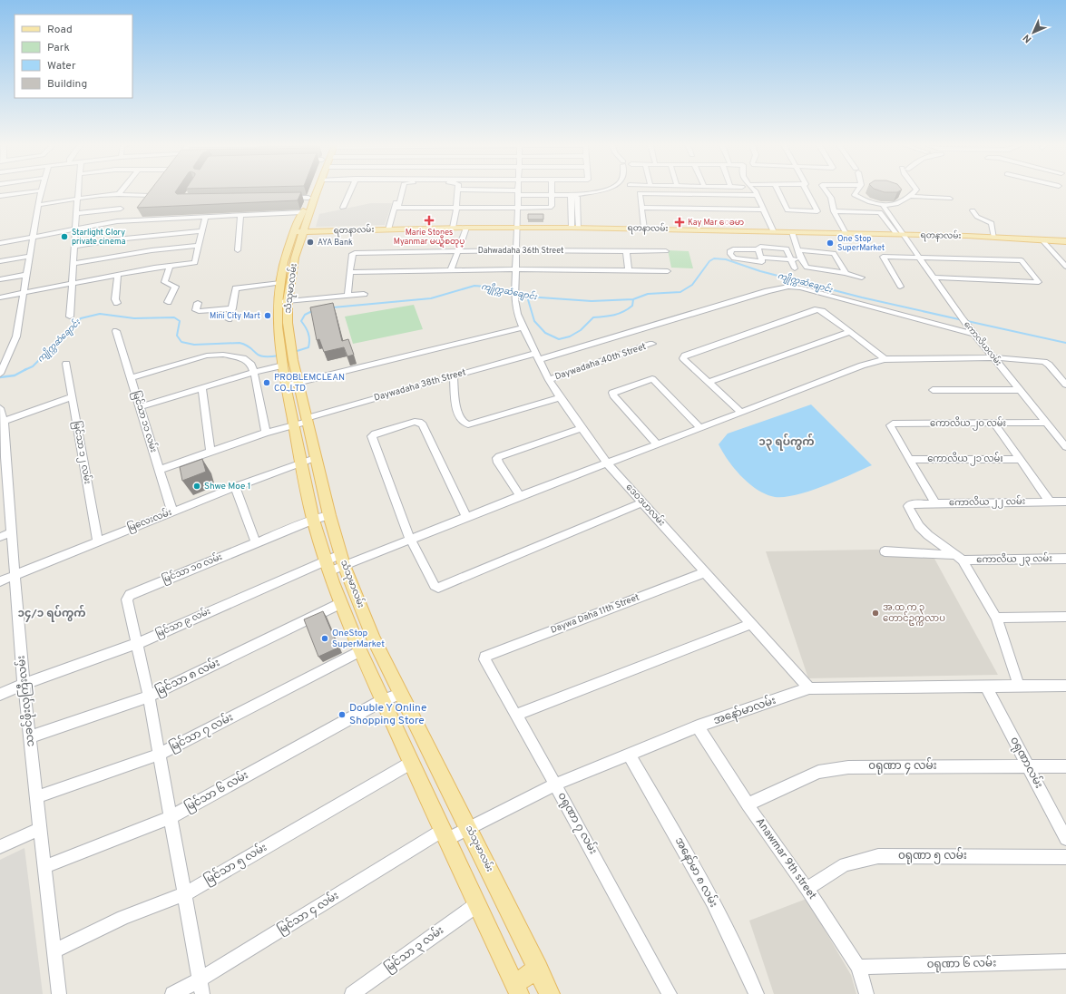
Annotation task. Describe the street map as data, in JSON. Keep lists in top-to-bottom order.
{
  "streets": {
    "main road": ["ရတနာလမ်း", "သံသုမာလမ်း"],
    "street": [
      "Dahwadaha 36th Street",
      "ကောလိယလမ်း",
      "Daywadaha 40th Street",
      "Daywadaha 38th Street",
      "မြင်သာ ၁၁ လမ်း",
      "ကောလိယ ၂၀ လမ်း",
      "မြင်သာ ၁၂ လမ်း",
      "ကောလိယ ၂၁ လမ်း",
      "ကောလိယ ၂၂ လမ်း",
      "ဒေဝဒဟလမ်း",
      "မြလေးလမ်း",
      "ကောလိယ ၂၃ လမ်း",
      "မြင်သာ ၁၀ လမ်း",
      "Daywa Daha 11th Street",
      "မြင်သာ ၉ လမ်း",
      "မြင်သာ ၈ လမ်း",
      "သခင်ဖိုးလှကြီးလမ်း",
      "အနော်မာလမ်း",
      "မြင်သာ ၇ လမ်း",
      "၀ရုဏာလမ်း",
      "၀ရုဏာ ၄ လမ်း",
      "မြင်သာ ၆ လမ်း",
      "၀ရုဏာ ၇ လမ်း",
      "၀ရုဏာ ၅ လမ်း",
      "Anawmar 9th street",
      "မြင်သာ ၅ လမ်း",
      "အနော်မာ ၈ လမ်း",
      "မြင်သာ ၄ လမ်း",
      "မြင်သာ ၃ လမ်း",
      "၀ရုဏာ ၆ လမ်း"
    ]
  },
  "crossings": [
    ["ရတနာလမ်း", "သံသုမာလမ်း"],
    ["ရတနာလမ်း", "ကောလိယလမ်း"],
    ["ရတနာလမ်း", "ဒေဝဒဟလမ်း"],
    ["Dahwadaha 36th Street", "ဒေဝဒဟလမ်း"],
    ["သံသုမာလမ်း", "Daywadaha 38th Street"],
    ["သံသုမာလမ်း", "မြလေးလမ်း"],
    ["သံသုမာလမ်း", "မြင်သာ ၁၀ လမ်း"],
    ["သံသုမာလမ်း", "မြင်သာ ၉ လမ်း"],
    ["သံသုမာလမ်း", "မြင်သာ ၈ လမ်း"],
    ["သံသုမာလမ်း", "အနော်မာလမ်း"],
    ["သံသုမာလမ်း", "မြင်သာ ၇ လမ်း"],
    ["သံသုမာလမ်း", "မြင်သာ ၆ လမ်း"],
    ["သံသုမာလမ်း", "မြင်သာ ၅ လမ်း"],
    ["သံသုမာလမ်း", "မြင်သာ ၄ လမ်း"],
    ["သံသုမာလမ်း", "မြင်သာ ၃ လမ်း"],
    ["ကောလိယလမ်း", "Daywadaha 38th Street"],
    ["ကောလိယလမ်း", "ကောလိယ ၂၀ လမ်း"],
    ["ကောလိယလမ်း", "မြင်သာ ၉ လမ်း"],
    ["Daywadaha 40th Street", "ဒေဝဒဟလမ်း"],
    ["Daywadaha 38th Street", "မြင်သာ ၁၁ လမ်း"],
    ["Daywadaha 38th Street", "ဒေဝဒဟလမ်း"],
    ["မြင်သာ ၁၁ လမ်း", "မြလေးလမ်း"],
    ["ကောလိယ ၂၀ လမ်း", "ကောလိယ ၂၁ လမ်း"],
    ["မြင်သာ ၁၂ လမ်း", "မြလေးလမ်း"],
    ["ကောလိယ ၂၂ လမ်း", "ကောလိယ ၂၃ လမ်း"],
    ["ဒေဝဒဟလမ်း", "Daywa Daha 11th Street"],
    ["ဒေဝဒဟလမ်း", "မြင်သာ ၉ လမ်း"],
    ["ဒေဝဒဟလမ်း", "အနော်မာလမ်း"],
    ["မြလေးလမ်း", "သခင်ဖိုးလှကြီးလမ်း"],
    ["မြင်သာ ၁၀ လမ်း", "မြင်သာ ၉ လမ်း"],
    ["Daywa Daha 11th Street", "၀ရုဏာ ၇ လမ်း"],
    ["မြင်သာ ၉ လမ်း", "သခင်ဖိုးလှကြီးလမ်း"],
    ["မြင်သာ ၈ လမ်း", "သခင်ဖိုးလှကြီးလမ်း"],
    ["သခင်ဖိုးလှကြီးလမ်း", "မြင်သာ ၇ လမ်း"],
    ["သခင်ဖိုးလှကြီးလမ်း", "မြင်သာ ၆ လမ်း"],
    ["သခင်ဖိုးလှကြီးလမ်း", "မြင်သာ ၅ လမ်း"],
    ["အနော်မာလမ်း", "၀ရုဏာလမ်း"],
    ["အနော်မာလမ်း", "၀ရုဏာ ၇ လမ်း"],
    ["အနော်မာလမ်း", "Anawmar 9th street"],
    ["အနော်မာလမ်း", "အနော်မာ ၈ လမ်း"],
    ["အနော်မာလမ်း", "မြင်သာ ၄ လမ်း"],
    ["၀ရုဏာလမ်း", "၀ရုဏာ ၄ လမ်း"],
    ["၀ရုဏာ ၄ လမ်း", "Anawmar 9th street"],
    ["၀ရုဏာ ၅ လမ်း", "Anawmar 9th street"],
    ["Anawmar 9th street", "၀ရုဏာ ၆ လမ်း"]
  ],
  "districts": ["၁၃ ရပ်ကွက်", "၁၄/၁ ရပ်ကွက်"],
  "water": ["ကျိုက္ကဆံချောင်း"],
  "places": {
    "health": ["Marie Stopes Myanmar မယ္ရီစတုပ္", "Kay Mar ေခမာ"],
    "other": [
      "Starlight Glory private cinema",
      "AYA Bank",
      "One Stop SuperMarket",
      "Mini City Mart",
      "PROBLEMCLEAN CO.,LTD",
      "Shwe Moe 1",
      "အ.ထ.က ၃ တောင်ဥက္ကလာပ",
      "OneStop SuperMarket",
      "Double Y Online Shopping Store"
    ]
  },
  "legend": [
    "Road",
    "Park",
    "Water",
    "Building"
  ],
  "north": "bottom left"
}
